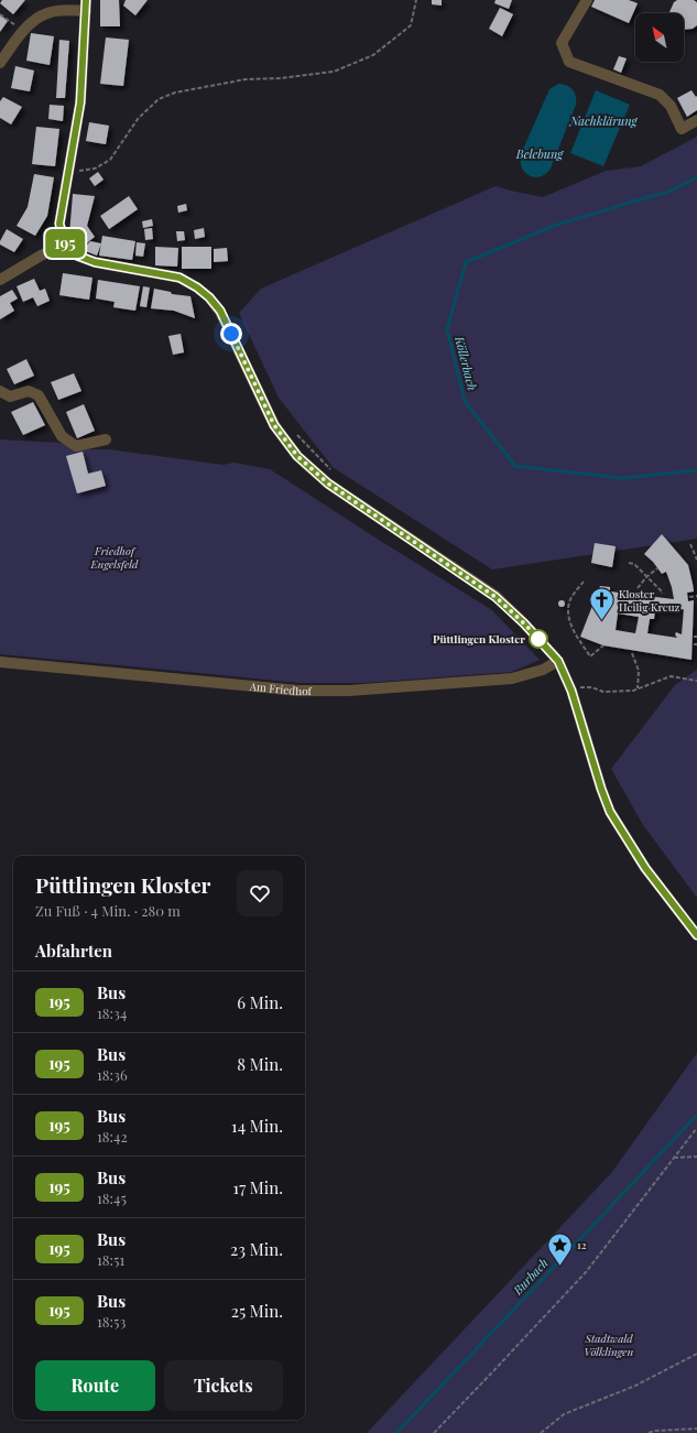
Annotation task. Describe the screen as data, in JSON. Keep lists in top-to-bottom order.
{
  "streets": {
    "street": ["Am Friedhof"]
  },
  "water": [
    "Nachklärung",
    "Belebung",
    "Köllerbach",
    "Burbach"
  ],
  "parks": ["Friedhof Engelsfeld", "Stadtwald Völklingen"],
  "places": {
    "church": ["Kloster Heilig Kreuz"],
    "other": ["Püttlingen Kloster"],
    "place": ["12"]
  },
  "lines": ["bus line 195"],
  "north": "top left",
  "page": {
    "on_map": "195",
    "heading": [
      ["Püttlingen Kloster", "Zu Fuß · 4 Min. · 280 m"],
      "Abfahrten"
    ],
    "list": [
      {
        "mark": "195",
        "name": "Bus",
        "note": "18:34",
        "value": "6 Min."
      },
      {
        "mark": "195",
        "name": "Bus",
        "note": "18:36",
        "value": "8 Min."
      },
      {
        "mark": "195",
        "name": "Bus",
        "note": "18:42",
        "value": "14 Min."
      },
      {
        "mark": "195",
        "name": "Bus",
        "note": "18:45",
        "value": "17 Min."
      },
      {
        "mark": "195",
        "name": "Bus",
        "note": "18:51",
        "value": "23 Min."
      },
      {
        "mark": "195",
        "name": "Bus",
        "note": "18:53",
        "value": "25 Min."
      }
    ],
    "buttons": ["Route", "Tickets"]
  }
}
